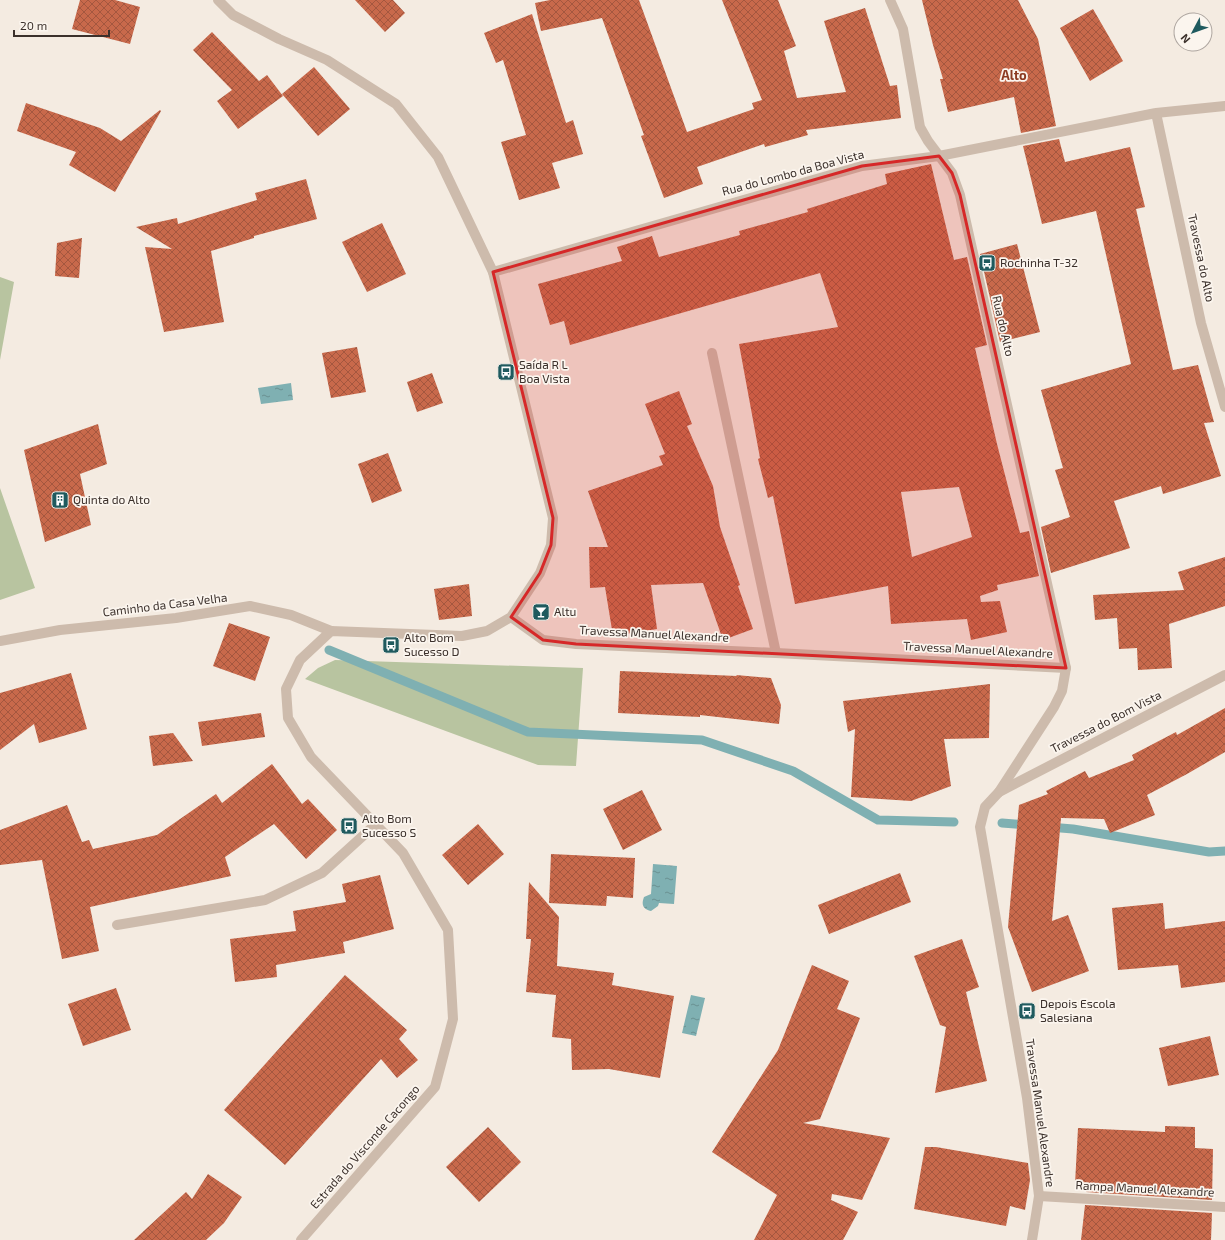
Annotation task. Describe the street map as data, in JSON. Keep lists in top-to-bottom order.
{
  "streets": {
    "street": [
      "Rua do Lombo da Boa Vista",
      "Travessa do Alto",
      "Rua do Alto",
      "Caminho da Casa Velha",
      "Travessa Manuel Alexandre",
      "Travessa do Bom Vista",
      "Estrada do Visconde Cacongo",
      "Rampa Manuel Alexandre"
    ]
  },
  "crossings": [
    ["Rua do Lombo da Boa Vista", "Travessa do Alto"],
    ["Rua do Lombo da Boa Vista", "Rua do Alto"],
    ["Rua do Alto", "Travessa Manuel Alexandre"],
    ["Caminho da Casa Velha", "Estrada do Visconde Cacongo"],
    ["Travessa Manuel Alexandre", "Travessa do Bom Vista"],
    ["Travessa Manuel Alexandre", "Rampa Manuel Alexandre"]
  ],
  "districts": ["Alto"],
  "places": {
    "bus stop": [
      "Rochinha T-32",
      "Saída R L Boa Vista",
      "Alto Bom Sucesso D",
      "Alto Bom Sucesso S",
      "Depois Escola Salesiana"
    ],
    "building": ["Quinta do Alto"],
    "bar": ["Altu"]
  },
  "scale_bar": "20 m",
  "north": "bottom left"
}
